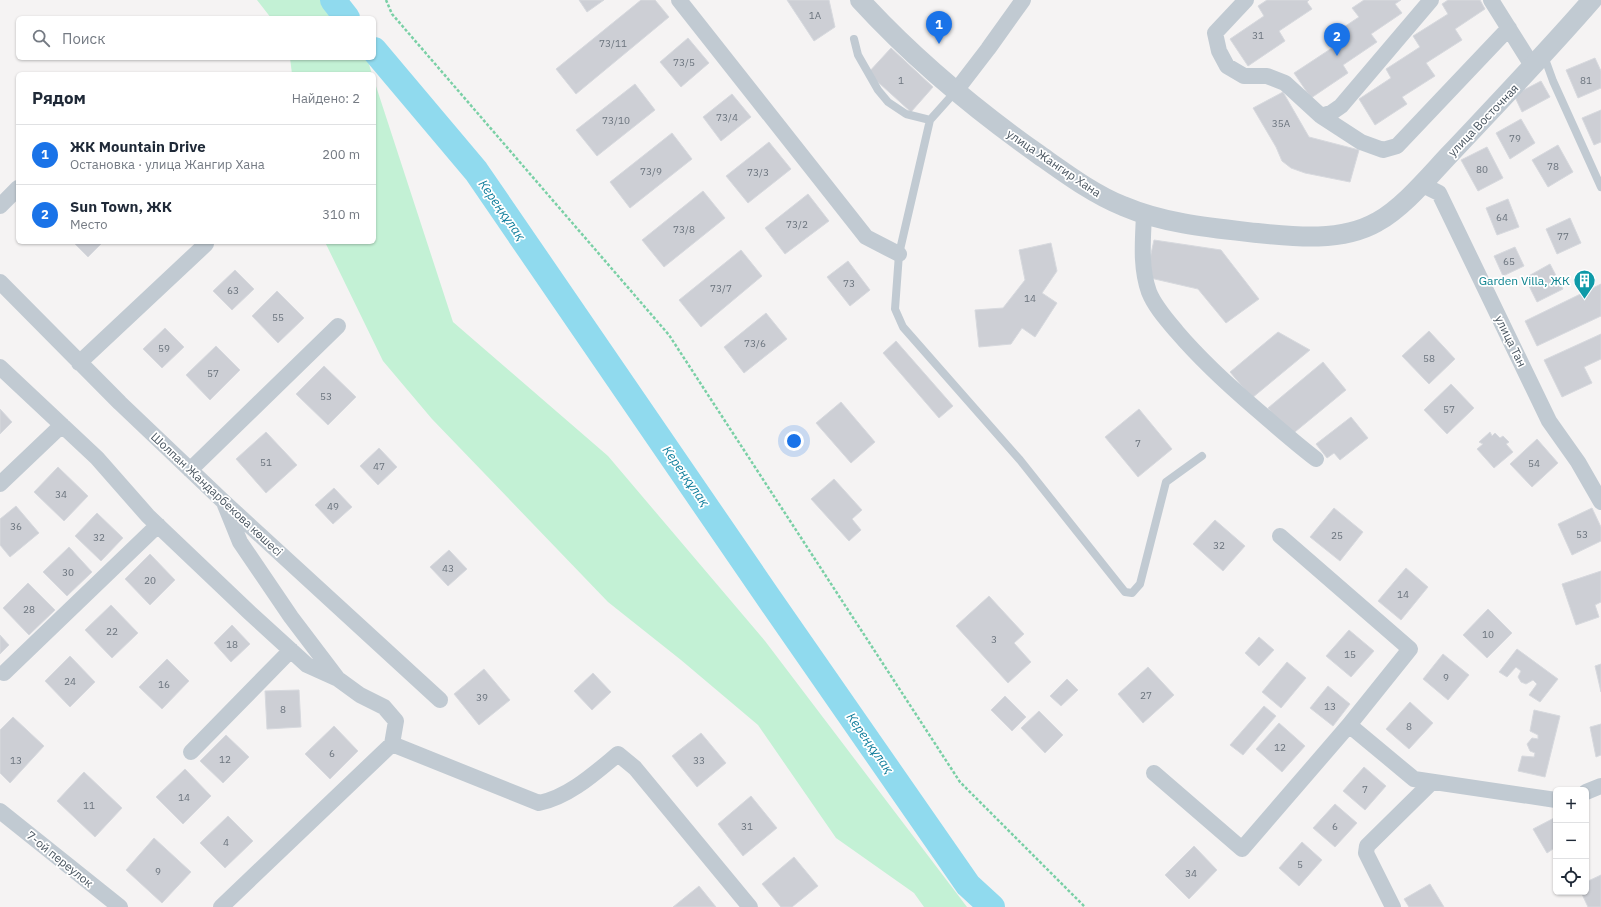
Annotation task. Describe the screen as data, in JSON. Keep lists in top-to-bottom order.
{
  "streets": {
    "street": [
      "улица Восточная",
      "улица Жангир Хана",
      "улица Тан",
      "Шолпан Жандарбекова көшесі",
      "7-ой переулок"
    ]
  },
  "crossings": [
    ["улица Восточная", "улица Жангир Хана"],
    ["улица Восточная", "улица Тан"]
  ],
  "water": ["Кереңқұлақ"],
  "places": {
    "building": ["Garden Villa, ЖК"]
  },
  "house_numbers": [
    "1А",
    "31",
    "73/11",
    "73/5",
    "1",
    "81",
    "73/4",
    "73/10",
    "35А",
    "79",
    "78",
    "80",
    "73/9",
    "73/3",
    "64",
    "73/2",
    "73/8",
    "77",
    "65",
    "73",
    "73/7",
    "63",
    "14",
    "55",
    "73/6",
    "59",
    "58",
    "57",
    "53",
    "57",
    "7",
    "51",
    "54",
    "47",
    "34",
    "49",
    "36",
    "53",
    "25",
    "32",
    "32",
    "43",
    "30",
    "20",
    "14",
    "28",
    "22",
    "10",
    "3",
    "18",
    "15",
    "9",
    "24",
    "16",
    "27",
    "39",
    "13",
    "8",
    "8",
    "12",
    "6",
    "12",
    "13",
    "33",
    "7",
    "14",
    "11",
    "31",
    "6",
    "4",
    "5",
    "9",
    "34"
  ],
  "page": {
    "pins": ["1", "2"],
    "search": "Поиск",
    "heading": ["Рядом", "Найдено: 2"],
    "list": [
      {
        "mark": "1",
        "name": "ЖК Mountain Drive",
        "note": "Остановка · улица Жангир Хана",
        "value": "200 m"
      },
      {
        "mark": "2",
        "name": "Sun Town, ЖК",
        "note": "Место",
        "value": "310 m"
      }
    ],
    "map_buttons": ["+", "−"]
  }
}
